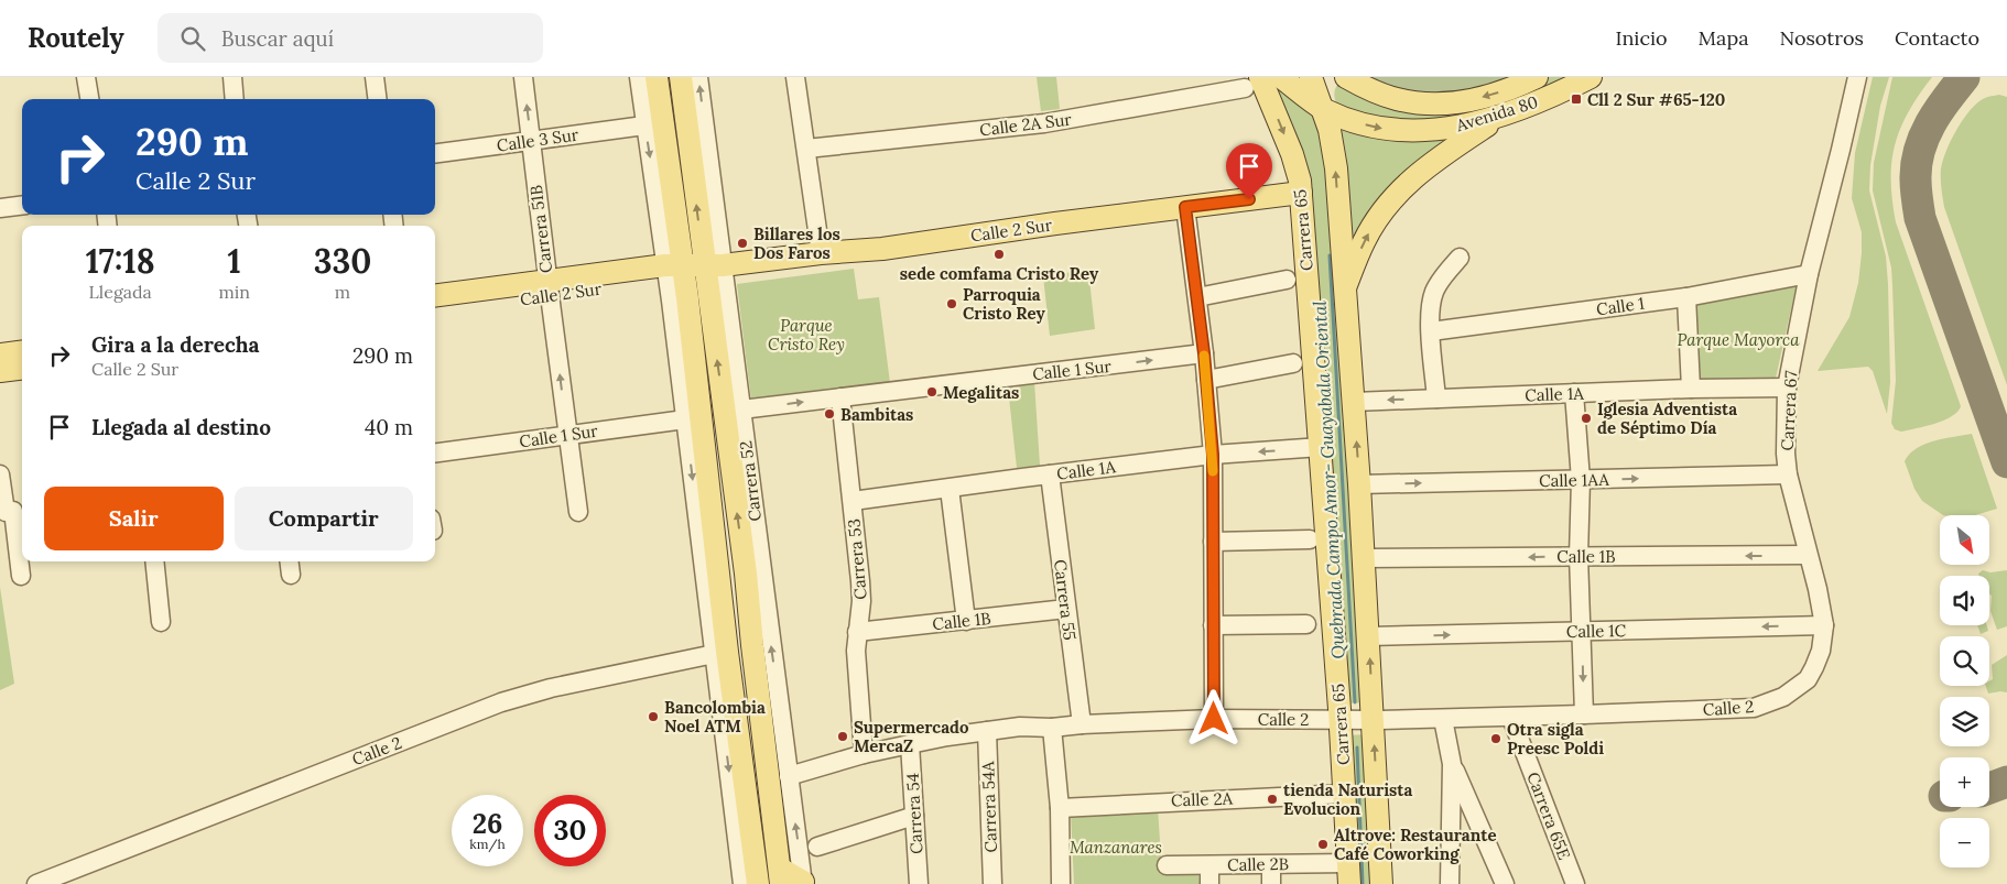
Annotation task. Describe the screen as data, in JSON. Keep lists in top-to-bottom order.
{
  "streets": {
    "main road": [
      "Avenida 80",
      "Calle 2 Sur",
      "Carrera 65",
      "Carrera 52"
    ],
    "street": [
      "Calle 2A Sur",
      "Calle 3 Sur",
      "Carrera 51B",
      "Calle 1",
      "Calle 1 Sur",
      "Calle 1A",
      "Carrera 67",
      "Calle 1AA",
      "Calle 1B",
      "Carrera 53",
      "Carrera 55",
      "Calle 1C",
      "Calle 2",
      "Calle 2A",
      "Carrera 54A",
      "Carrera 54",
      "Carrera 65E",
      "Calle 2B"
    ]
  },
  "crossings": [
    ["Avenida 80", "Carrera 65"],
    ["Calle 2A Sur", "Carrera 65"],
    ["Calle 3 Sur", "Carrera 51B"],
    ["Calle 3 Sur", "Carrera 52"],
    ["Carrera 51B", "Calle 2 Sur"],
    ["Carrera 51B", "Calle 1 Sur"],
    ["Calle 2 Sur", "Carrera 65"],
    ["Calle 2 Sur", "Carrera 52"],
    ["Carrera 65", "Calle 1A"],
    ["Carrera 65", "Calle 1AA"],
    ["Carrera 65", "Calle 1B"],
    ["Carrera 65", "Calle 1C"],
    ["Carrera 65", "Calle 2"],
    ["Carrera 65", "Calle 2A"],
    ["Carrera 65", "Calle 2B"],
    ["Calle 1", "Carrera 67"],
    ["Calle 1 Sur", "Carrera 52"],
    ["Calle 1 Sur", "Carrera 53"],
    ["Calle 1A", "Carrera 67"],
    ["Calle 1A", "Carrera 53"],
    ["Calle 1A", "Carrera 55"],
    ["Carrera 67", "Calle 1AA"],
    ["Carrera 67", "Calle 1B"],
    ["Carrera 67", "Calle 1C"],
    ["Carrera 67", "Calle 2"],
    ["Carrera 52", "Calle 2"],
    ["Calle 1B", "Carrera 53"],
    ["Calle 1B", "Carrera 55"],
    ["Carrera 53", "Calle 2"],
    ["Carrera 55", "Calle 2"],
    ["Calle 2", "Carrera 54A"],
    ["Calle 2", "Carrera 54"],
    ["Calle 2", "Carrera 65E"]
  ],
  "one_way": [
    "Carrera 51B",
    "Calle 1 Sur",
    "Calle 1AA",
    "Calle 1B"
  ],
  "water": ["Quebrada Campo Amor- Guayabala Oriental"],
  "parks": ["Parque Cristo Rey", "Parque Mayorca", "Manzanares"],
  "places": {
    "transit": ["Cll 2 Sur #65-120"],
    "other": [
      "Billares los Dos Faros",
      "sede comfama Cristo Rey",
      "Parroquia Cristo Rey",
      "Megalitas",
      "Bambitas",
      "Iglesia Adventista de Séptimo Día",
      "Bancolombia Noel ATM",
      "Supermercado MercaZ",
      "Otra sigla Preesc Poldi",
      "tienda Naturista Evolucion",
      "Altrove: Restaurante Café Coworking"
    ]
  },
  "north": "bottom right",
  "page": {
    "header": "Routely",
    "search": "Buscar aquí",
    "nav": [
      "Inicio",
      "Mapa",
      "Nosotros",
      "Contacto"
    ],
    "turn": ["290 m", "Calle 2 Sur"],
    "eta": [
      "17:18",
      "Llegada",
      "1",
      "min",
      "330",
      "m"
    ],
    "list": [
      {
        "name": "Gira a la derecha",
        "note": "Calle 2 Sur",
        "value": "290 m"
      },
      {
        "name": "Llegada al destino",
        "value": "40 m"
      }
    ],
    "buttons": ["Salir", "Compartir"],
    "map_buttons": ["+", "−"],
    "speed": "26 km/h",
    "limit": "30"
  }
}
